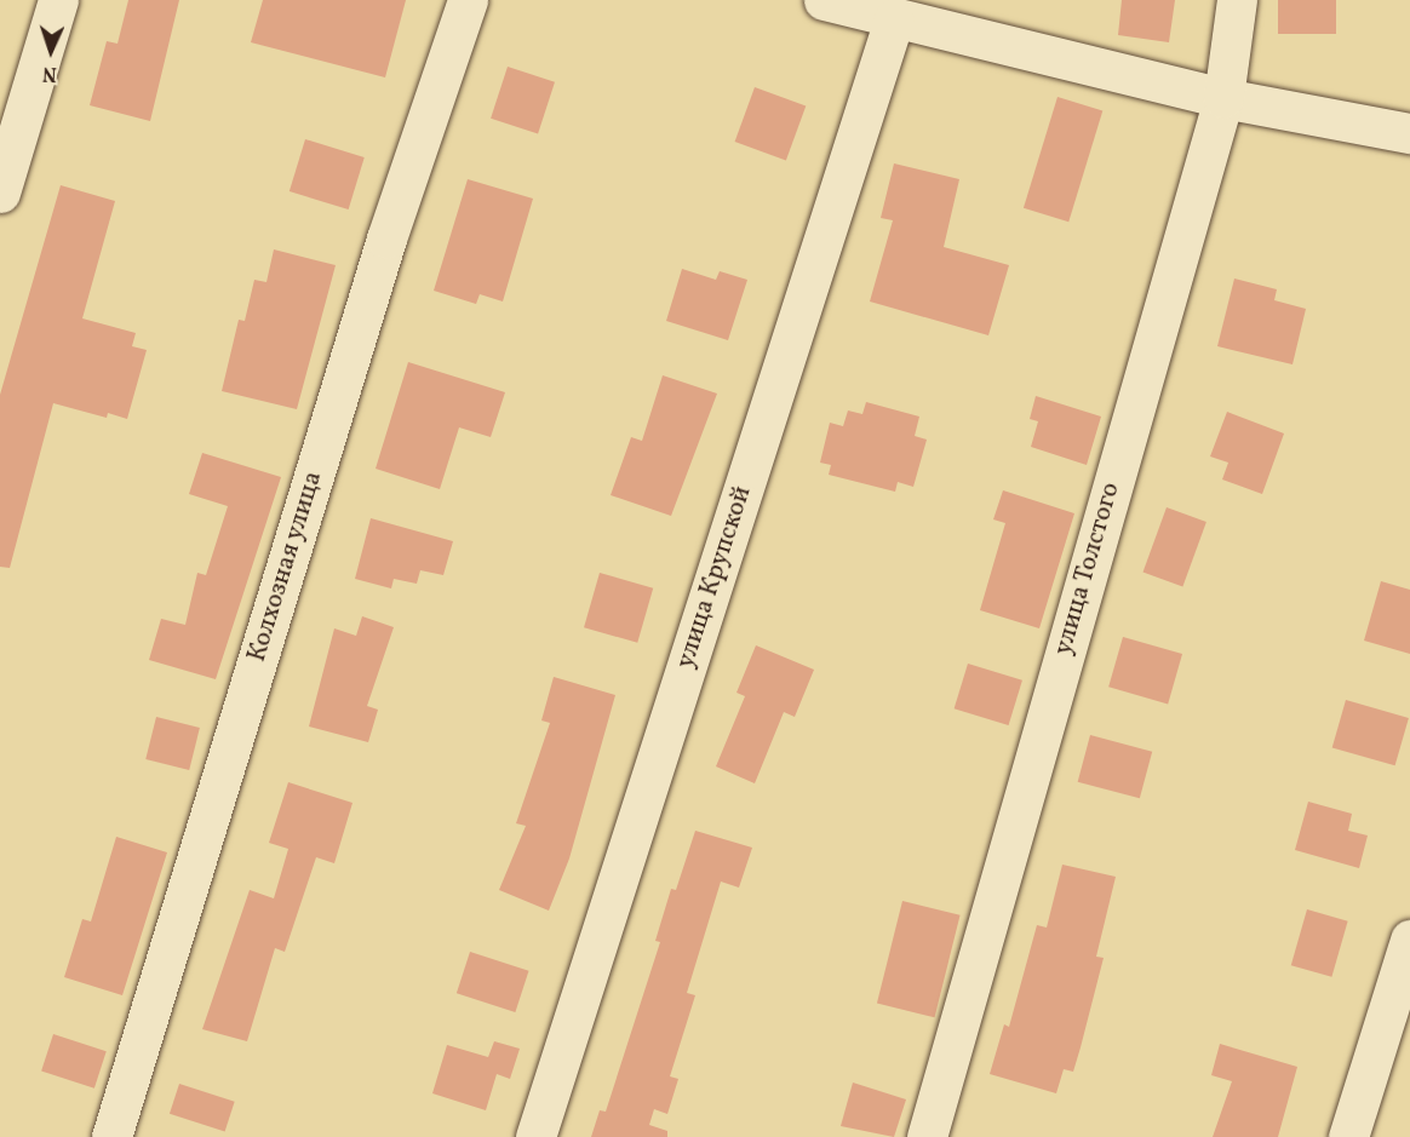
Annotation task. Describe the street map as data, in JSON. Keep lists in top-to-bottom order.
{
  "streets": {
    "street": ["Колхозная улица", "улица Толстого", "улица Крупской"]
  },
  "north": "bottom"
}
